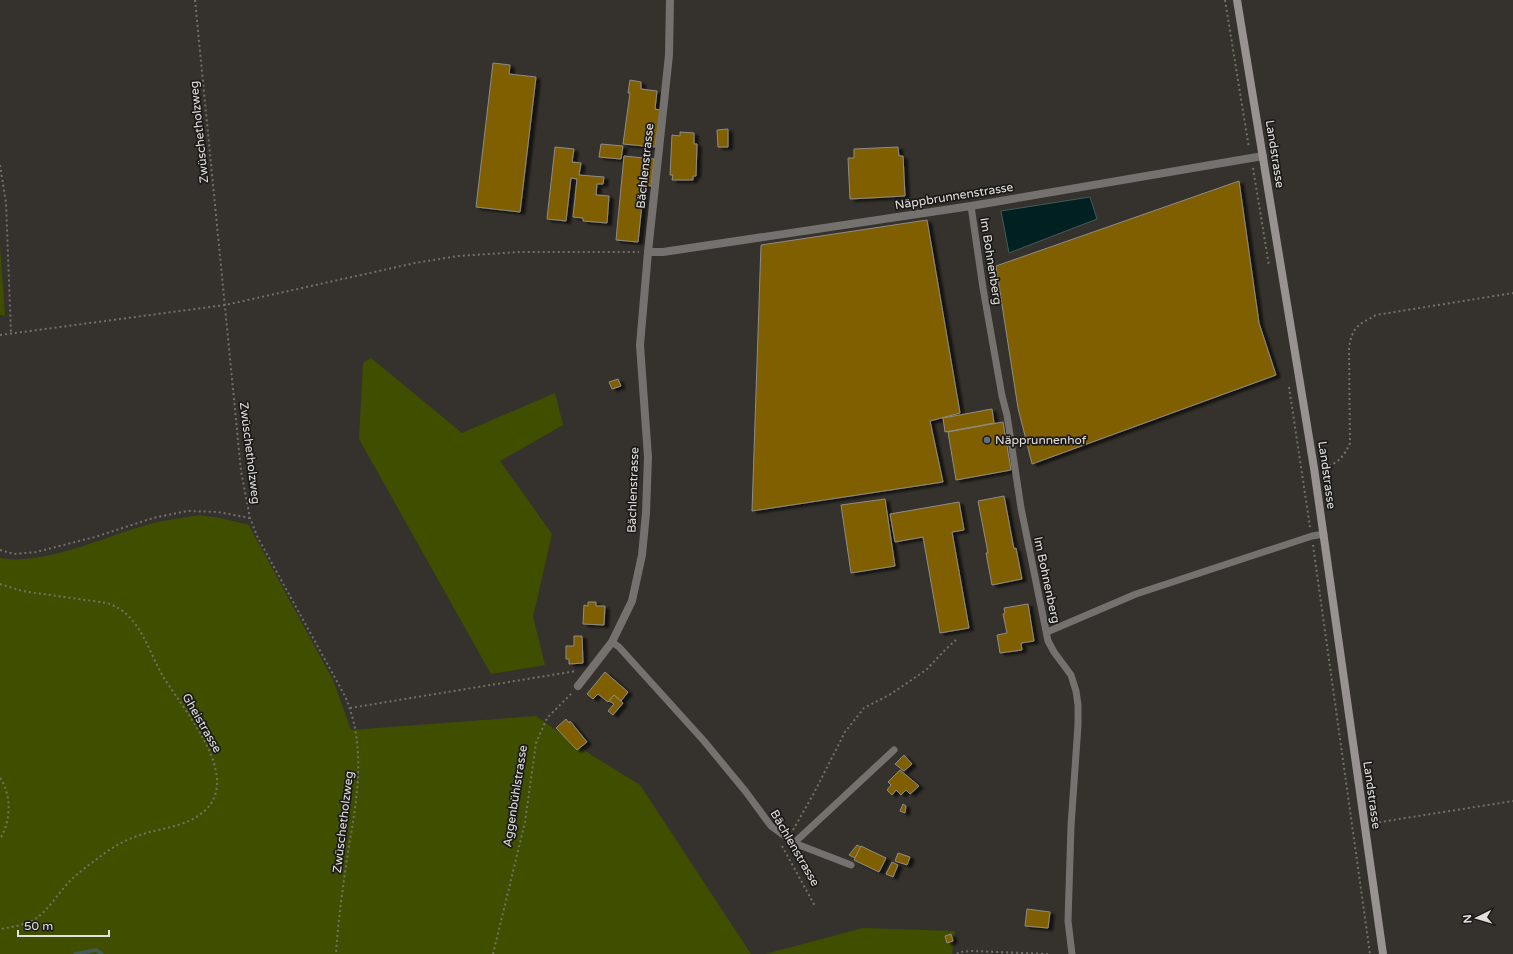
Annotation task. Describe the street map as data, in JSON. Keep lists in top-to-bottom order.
{
  "streets": {
    "main road": ["Landstrasse"],
    "street": ["Bächlenstrasse", "Näppbrunnenstrasse"],
    "lane": ["Im Bohnenberg"],
    "path": ["Zwüschetholzweg", "Gheistrasse", "Aggenbühlstrasse"]
  },
  "crossings": [
    ["Landstrasse", "Näppbrunnenstrasse"],
    ["Bächlenstrasse", "Näppbrunnenstrasse"],
    ["Näppbrunnenstrasse", "Im Bohnenberg"]
  ],
  "places": ["Näpprunnenhof"],
  "scale_bar": "50 m",
  "north": "left"
}
